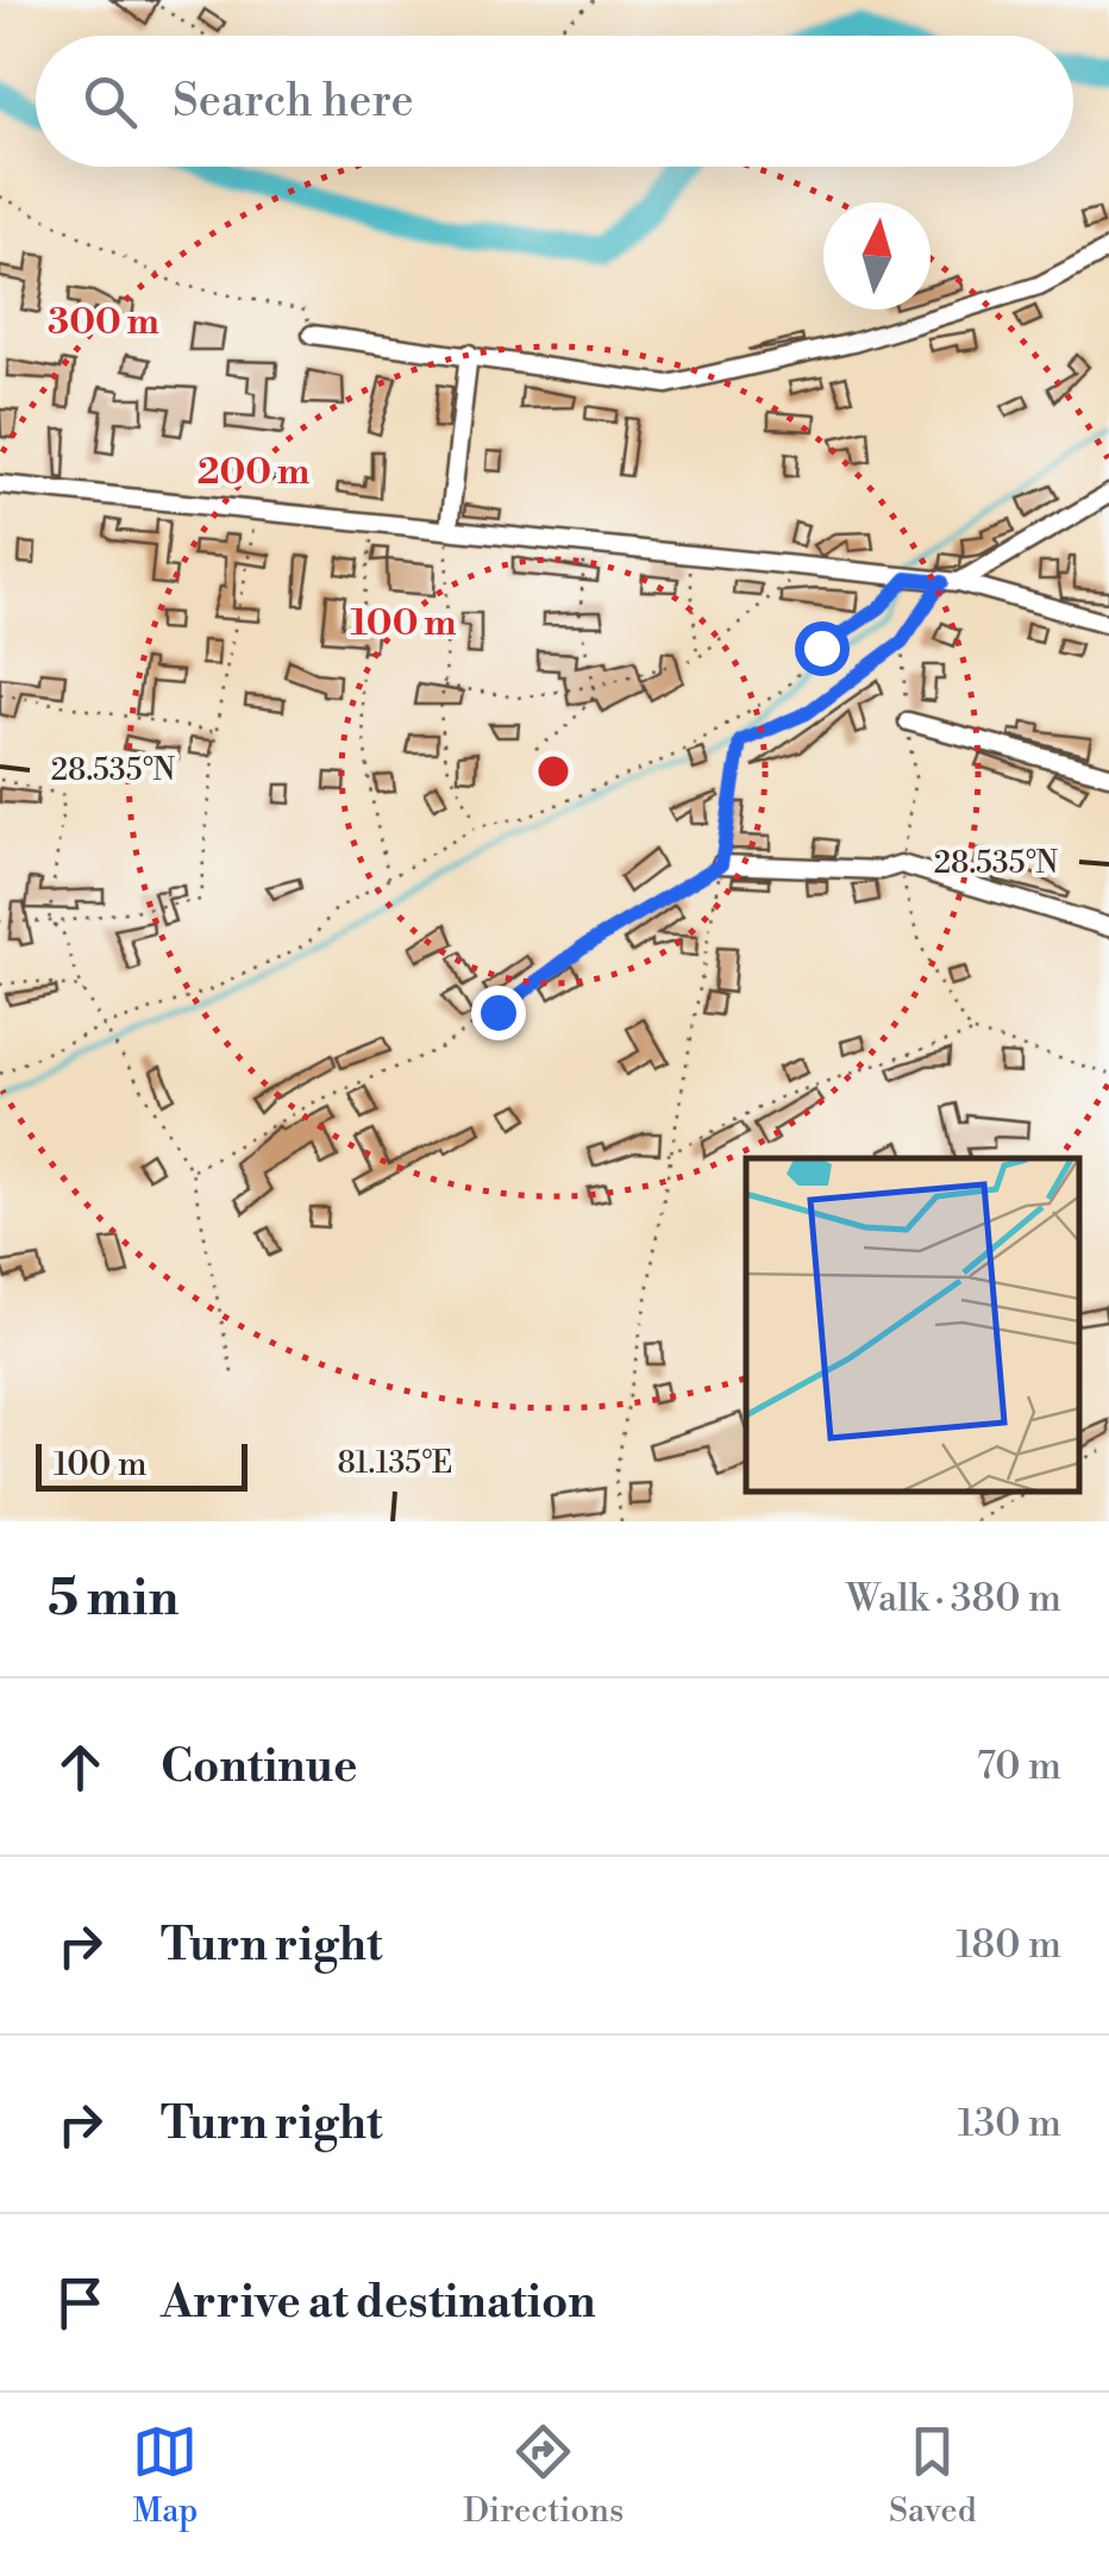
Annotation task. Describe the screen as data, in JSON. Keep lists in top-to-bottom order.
{
  "scale_bar": "100 m",
  "north": "top",
  "page": {
    "search": "Search here",
    "scale": "100 m",
    "heading": ["5 min", "Walk · 380 m"],
    "list": [
      ["Continue", "70 m"],
      ["Turn right", "180 m"],
      ["Turn right", "130 m"],
      "Arrive at destination"
    ],
    "nav": ["Map", "Directions", "Saved"]
  },
  "coordinates": ["28.535°N", "81.135°E"],
  "rings": ["300 m", "200 m", "100 m"]
}
